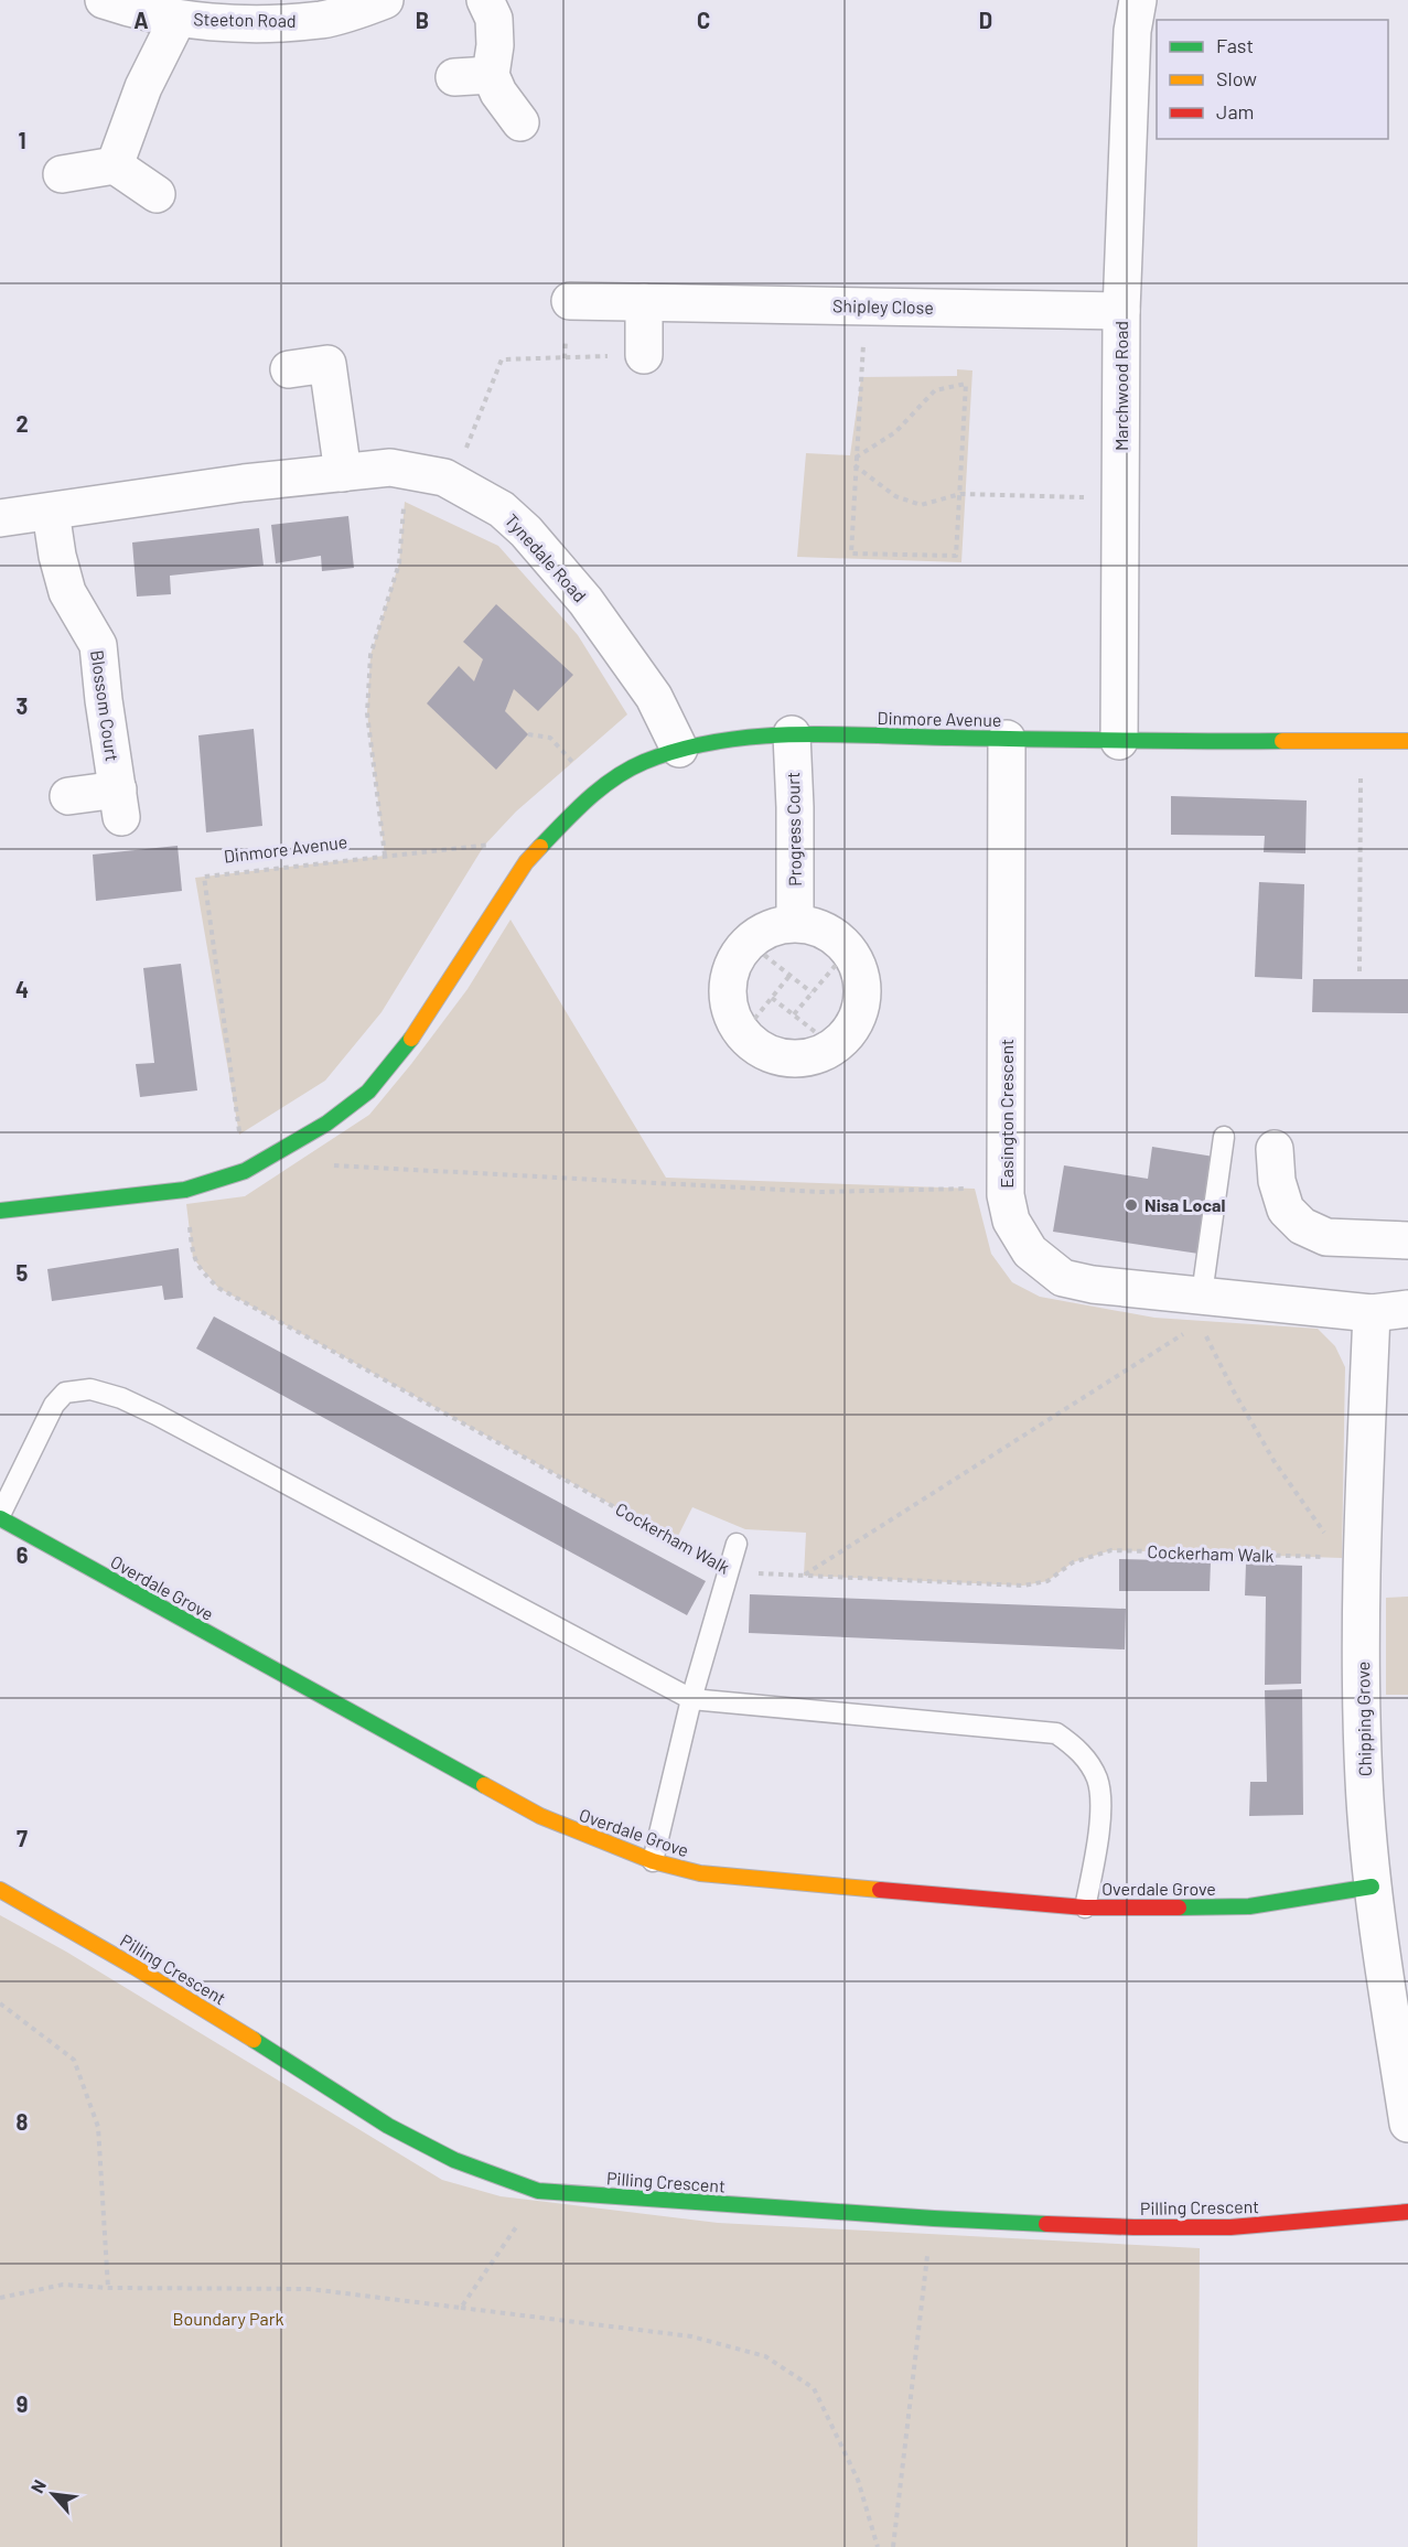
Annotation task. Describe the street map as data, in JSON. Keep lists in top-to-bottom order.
{
  "streets": {
    "street": [
      "Steeton Road",
      "Shipley Close",
      "Marchwood Road",
      "Tynedale Road",
      "Blossom Court",
      "Dinmore Avenue",
      "Progress Court",
      "Easington Crescent",
      "Overdale Grove",
      "Chipping Grove",
      "Pilling Crescent"
    ],
    "path": ["Cockerham Walk"]
  },
  "crossings": [
    ["Shipley Close", "Marchwood Road"],
    ["Marchwood Road", "Dinmore Avenue"],
    ["Tynedale Road", "Blossom Court"],
    ["Tynedale Road", "Dinmore Avenue"],
    ["Dinmore Avenue", "Progress Court"],
    ["Dinmore Avenue", "Easington Crescent"],
    ["Dinmore Avenue", "Cockerham Walk"],
    ["Easington Crescent", "Chipping Grove"],
    ["Cockerham Walk", "Chipping Grove"],
    ["Overdale Grove", "Chipping Grove"]
  ],
  "parks": ["Boundary Park"],
  "places": ["Nisa Local"],
  "legend": ["Fast", "Slow", "Jam"],
  "north": "top left",
  "grid": {
    "columns": [
      "A",
      "B",
      "C",
      "D"
    ],
    "rows": [
      "1",
      "2",
      "3",
      "4",
      "5",
      "6",
      "7",
      "8",
      "9"
    ]
  }
}
